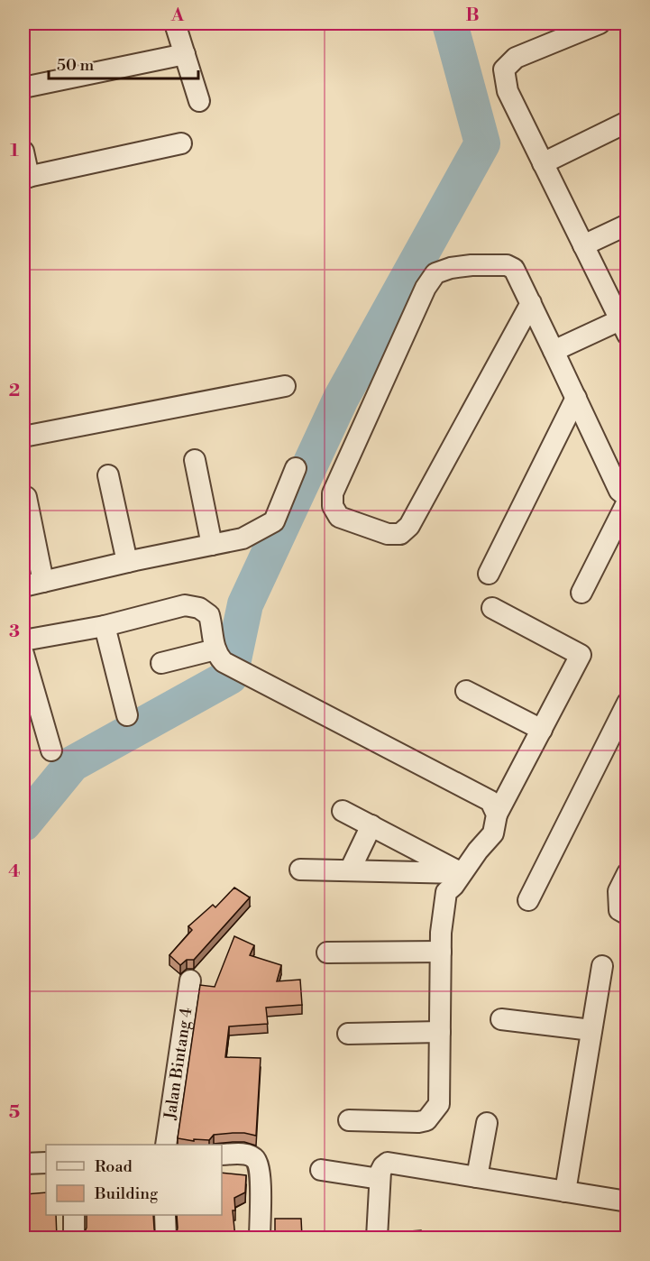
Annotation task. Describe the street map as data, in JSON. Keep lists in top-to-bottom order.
{
  "streets": {
    "street": ["Jalan Bintang 4"]
  },
  "legend": ["Road", "Building"],
  "scale_bar": "50 m",
  "grid": {
    "columns": ["A", "B"],
    "rows": [
      "1",
      "2",
      "3",
      "4",
      "5"
    ]
  }
}
